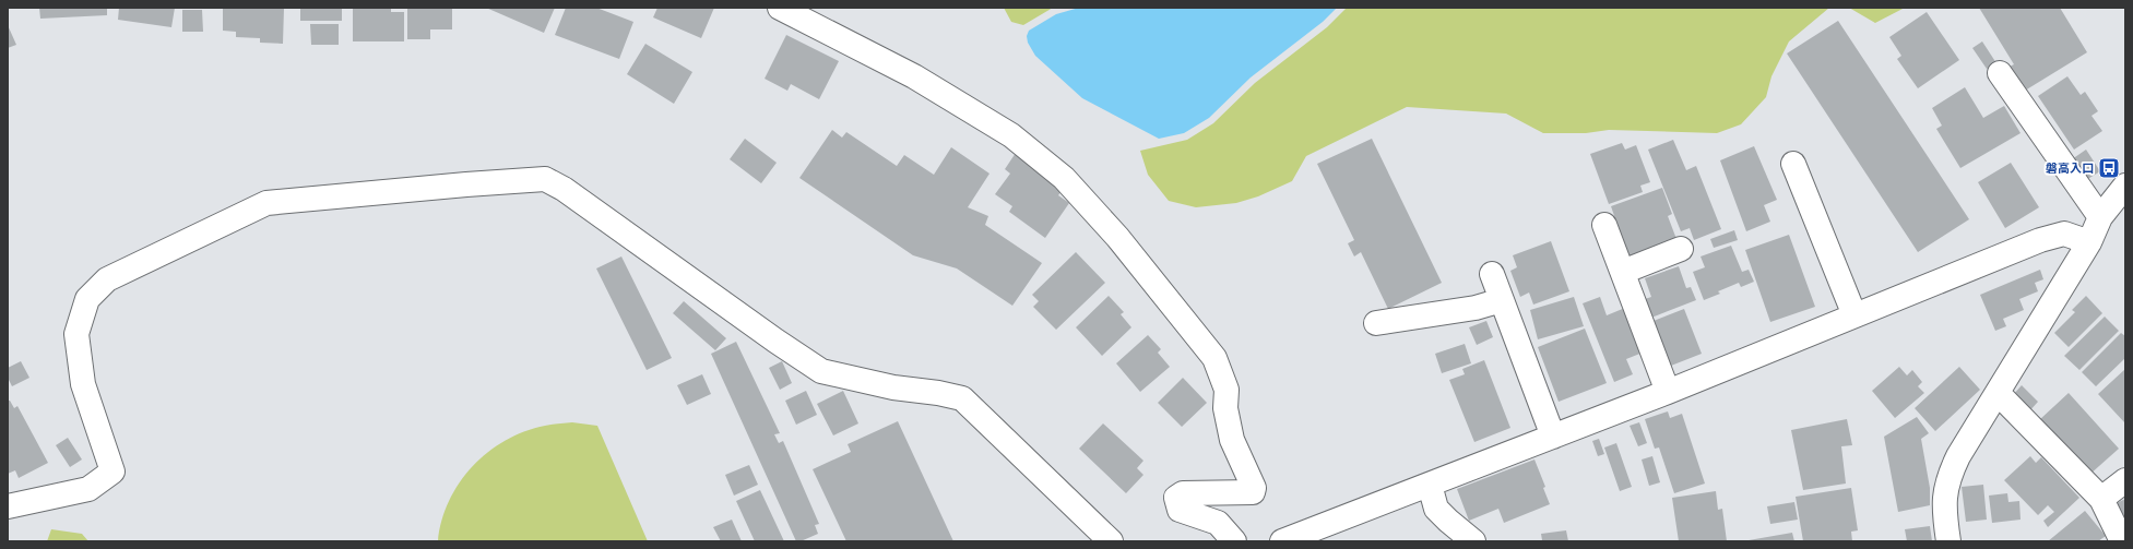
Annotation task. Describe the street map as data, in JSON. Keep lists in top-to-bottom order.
{
  "places": {
    "bus stop": ["磐高入口"]
  }
}
